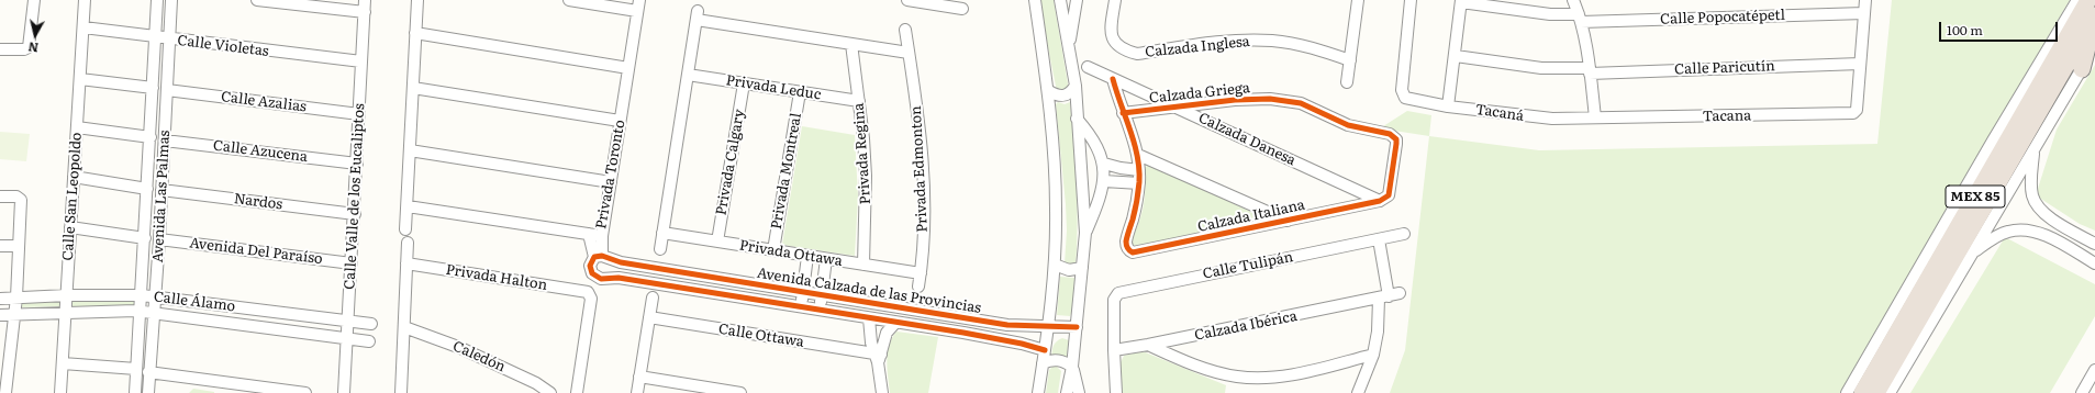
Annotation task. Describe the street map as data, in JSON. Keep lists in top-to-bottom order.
{
  "streets": {
    "highway": ["MEX 85"],
    "street": [
      "Calle Popocatépetl",
      "Calle Violetas",
      "Calzada Inglesa",
      "Calle Paricutín",
      "Privada Leduc",
      "Calzada Griega",
      "Calle Azalias",
      "Tacaná",
      "Tacana",
      "Calzada Danesa",
      "Calle Azucena",
      "Privada Regina",
      "Privada Calgary",
      "Privada Edmonton",
      "Privada Montreal",
      "Privada Toronto",
      "Calle San Leopoldo",
      "Avenida Las Palmas",
      "Calle Valle de los Eucaliptos",
      "Nardos",
      "Calzada Italiana",
      "Avenida Del Paraíso",
      "Privada Ottawa",
      "Calle Tulipán",
      "Privada Halton",
      "Avenida Calzada de las Provincias",
      "Calle Álamo",
      "Calzada Ibérica",
      "Calle Ottawa",
      "Caledón"
    ]
  },
  "crossings": [
    ["Calle Violetas", "Calle San Leopoldo"],
    ["Calle Violetas", "Avenida Las Palmas"],
    ["Calle Violetas", "Calle Valle de los Eucaliptos"],
    ["Calle Paricutín", "Tacana"],
    ["Privada Leduc", "Privada Regina"],
    ["Privada Leduc", "Privada Calgary"],
    ["Privada Leduc", "Privada Montreal"],
    ["Calzada Griega", "Calzada Danesa"],
    ["Calzada Griega", "Calzada Italiana"],
    ["Calle Azalias", "Avenida Las Palmas"],
    ["Calle Azalias", "Calle Valle de los Eucaliptos"],
    ["Tacaná", "Tacana"],
    ["Calzada Danesa", "Calzada Italiana"],
    ["Calle Azucena", "Avenida Las Palmas"],
    ["Calle Azucena", "Calle Valle de los Eucaliptos"],
    ["Privada Regina", "Privada Ottawa"],
    ["Privada Calgary", "Privada Ottawa"],
    ["Privada Edmonton", "Privada Ottawa"],
    ["Privada Montreal", "Privada Ottawa"],
    ["Calle San Leopoldo", "Calle Álamo"],
    ["Avenida Las Palmas", "Nardos"],
    ["Avenida Las Palmas", "Avenida Del Paraíso"],
    ["Avenida Las Palmas", "Calle Álamo"],
    ["Calle Valle de los Eucaliptos", "Nardos"],
    ["Calle Valle de los Eucaliptos", "Avenida Del Paraíso"],
    ["Calle Valle de los Eucaliptos", "Calle Álamo"],
    ["Calle Tulipán", "Calzada Ibérica"]
  ],
  "scale_bar": "100 m",
  "north": "bottom"
}
